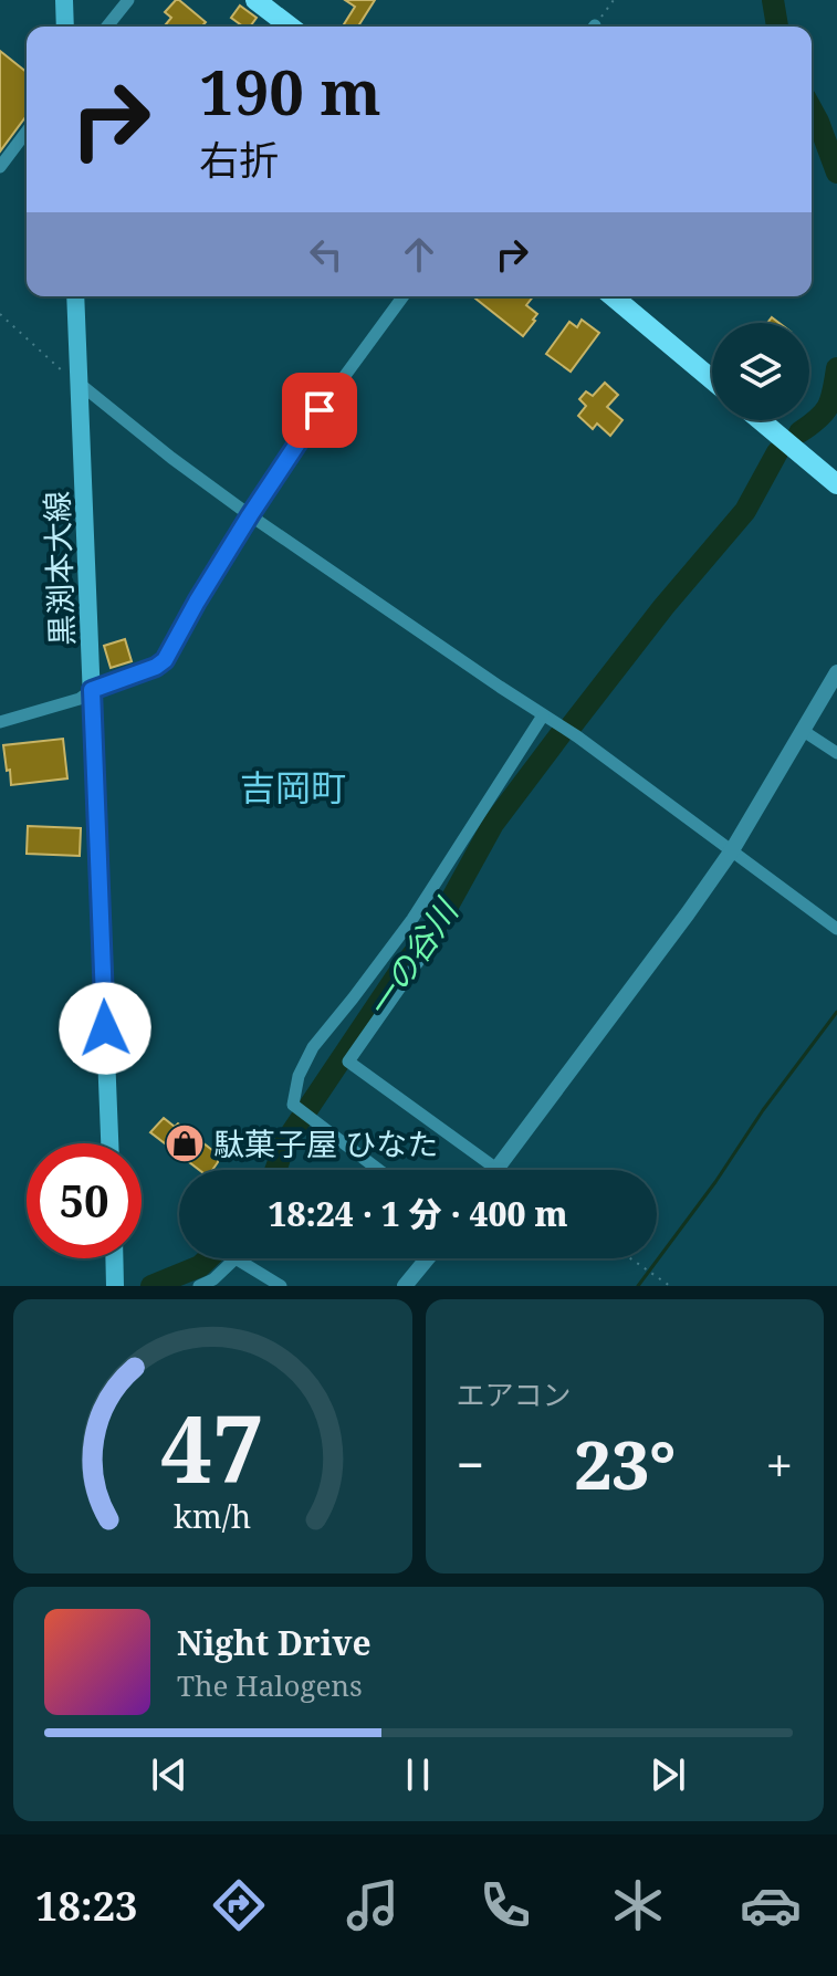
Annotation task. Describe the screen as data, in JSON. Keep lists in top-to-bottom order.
{
  "streets": {
    "main road": ["黒渕本大線"]
  },
  "districts": ["吉岡町"],
  "water": ["一の谷川"],
  "places": {
    "shop": ["駄菓子屋 ひなた"]
  },
  "page": {
    "turn": ["190 m", "右折"],
    "limit": "50",
    "trip": "18:24 · 1 分 · 400 m",
    "tile": "エアコン",
    "heat": ["−", "23°", "+"],
    "song": ["Night Drive", "The Halogens"],
    "tabs": "18:23",
    "gauge": ["47", "km/h"]
  }
}
